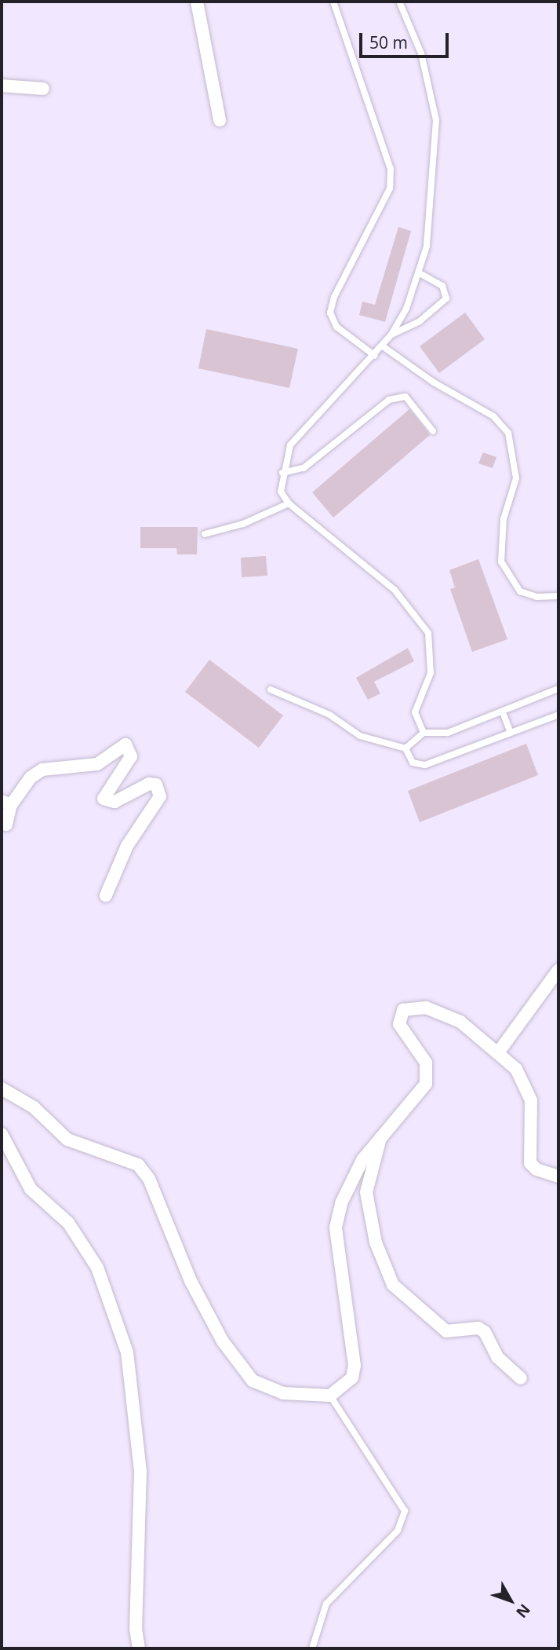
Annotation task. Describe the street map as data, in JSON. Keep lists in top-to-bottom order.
{
  "scale_bar": "50 m",
  "north": "bottom right"
}
